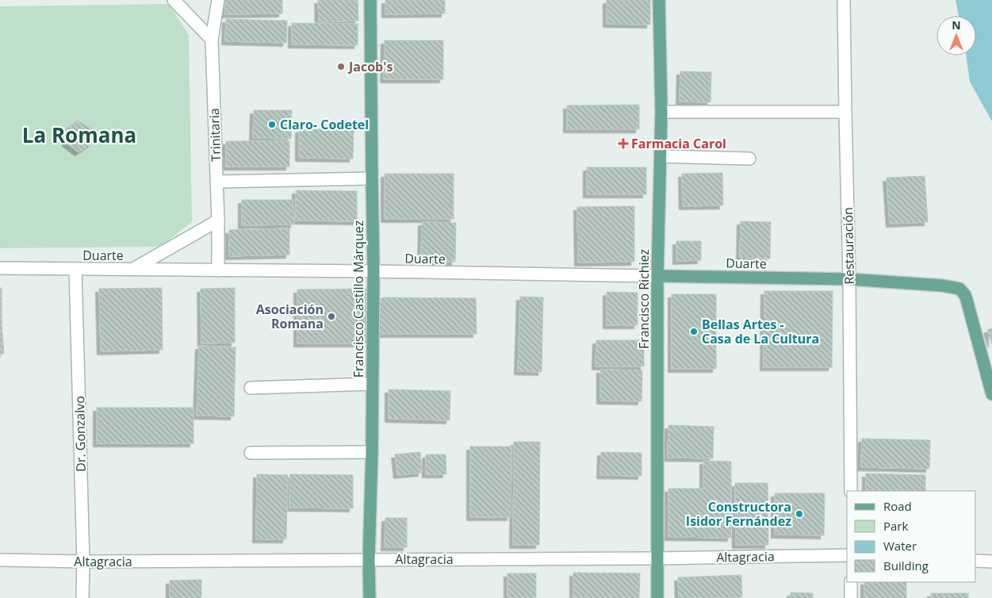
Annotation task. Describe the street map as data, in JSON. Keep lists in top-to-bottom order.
{
  "streets": {
    "main road": ["Duarte", "Francisco Castillo Márquez", "Francisco Richiez"],
    "street": [
      "Trinitaria",
      "Restauración",
      "Dr. Gonzalvo",
      "Altagracia"
    ]
  },
  "crossings": [
    ["Trinitaria", "Duarte"],
    ["Restauración", "Duarte"],
    ["Duarte", "Francisco Castillo Márquez"],
    ["Duarte", "Francisco Richiez"],
    ["Duarte", "Dr. Gonzalvo"],
    ["Francisco Castillo Márquez", "Altagracia"],
    ["Francisco Richiez", "Altagracia"],
    ["Dr. Gonzalvo", "Altagracia"]
  ],
  "districts": ["La Romana"],
  "places": {
    "other": [
      "Jacob's",
      "Claro- Codetel",
      "Asociación Romana",
      "Bellas Artes - Casa de La Cultura",
      "Constructora Isidor Fernández"
    ],
    "health": ["Farmacia Carol"]
  },
  "legend": [
    "Road",
    "Park",
    "Water",
    "Building"
  ],
  "north": "top"
}
